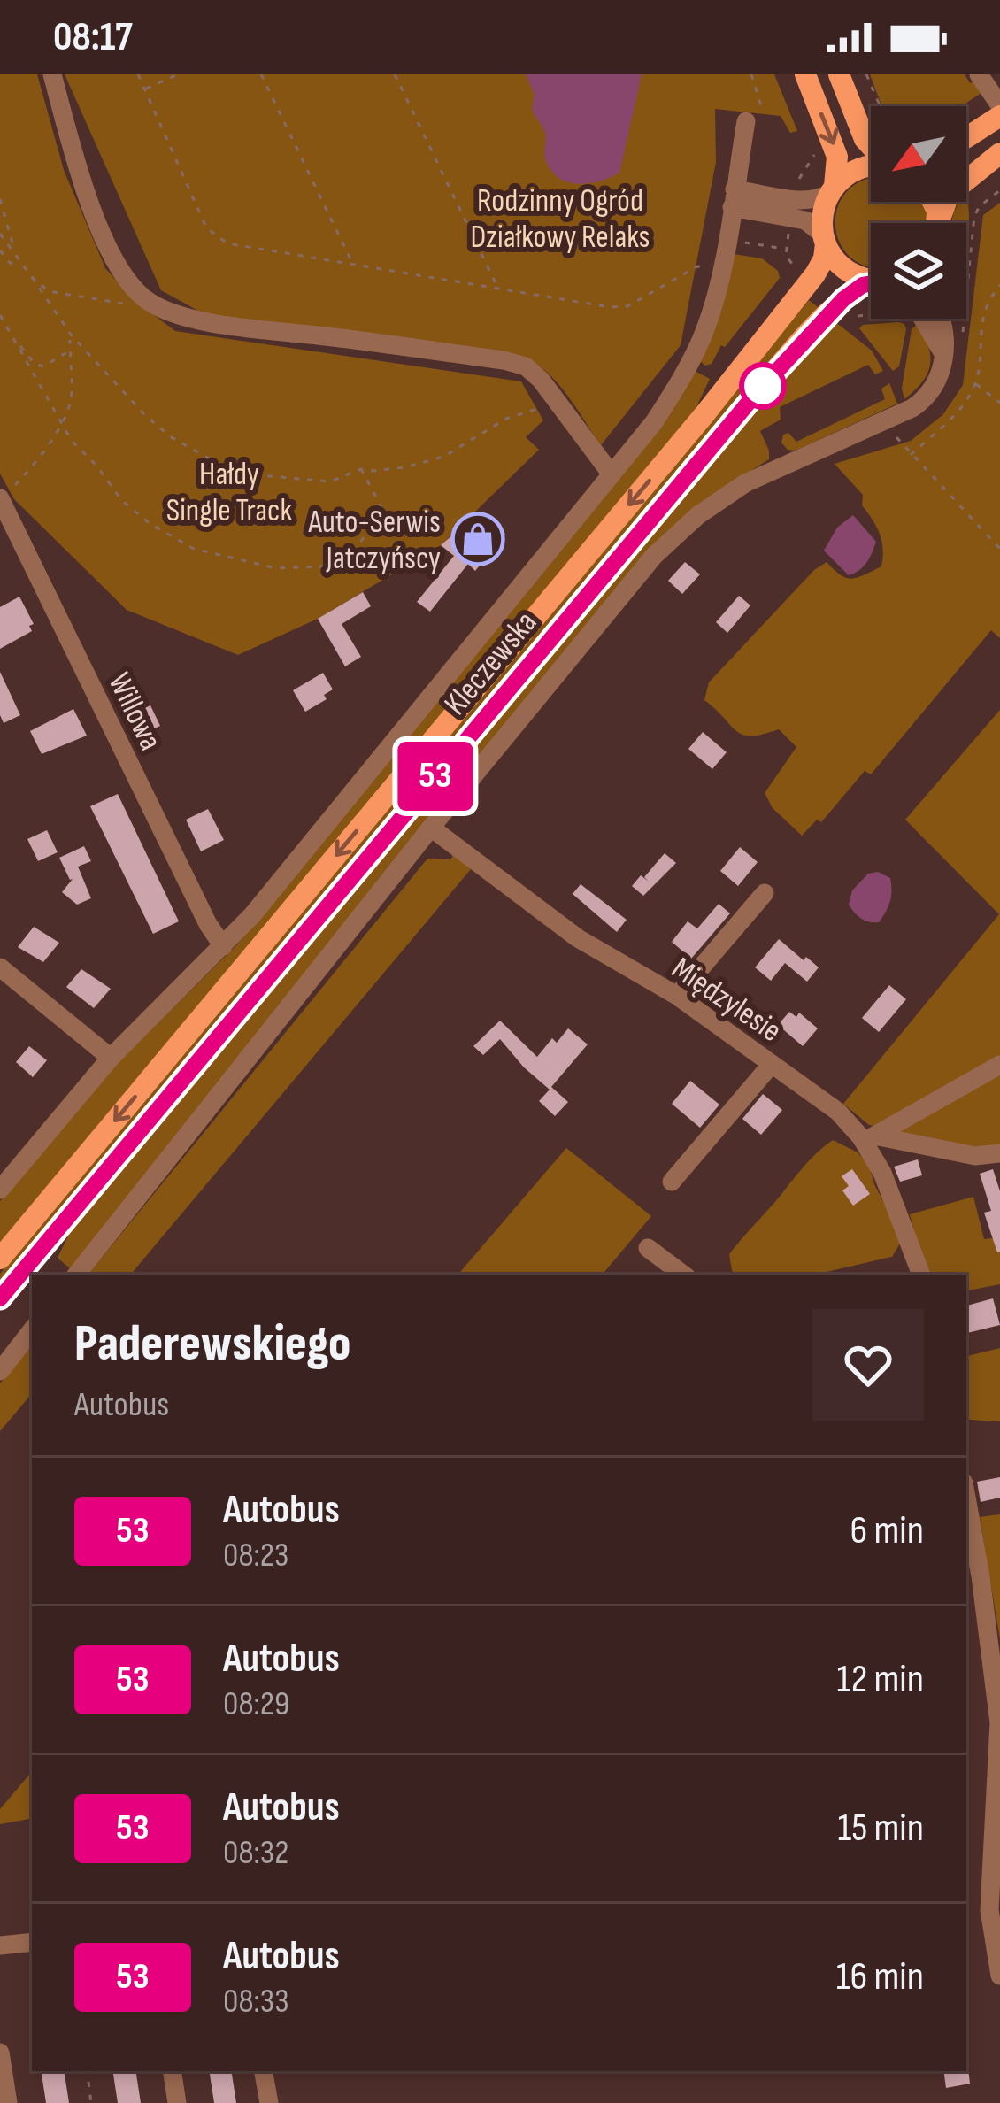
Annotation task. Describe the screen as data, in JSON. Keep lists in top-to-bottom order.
{
  "streets": {
    "main road": ["Kleczewska"],
    "street": ["Willowa", "Międzylesie"]
  },
  "crossings": [
    ["Kleczewska", "Willowa"]
  ],
  "parks": ["Rodzinny Ogród Działkowy Relaks", "Hałdy Single Track"],
  "places": {
    "shop": ["Auto-Serwis Jatczyńscy"]
  },
  "lines": ["bus line 53"],
  "north": "bottom left",
  "page": {
    "status": "08:17",
    "on_map": "53",
    "heading": ["Paderewskiego", "Autobus"],
    "list": [
      {
        "mark": "53",
        "name": "Autobus",
        "note": "08:23",
        "value": "6 min"
      },
      {
        "mark": "53",
        "name": "Autobus",
        "note": "08:29",
        "value": "12 min"
      },
      {
        "mark": "53",
        "name": "Autobus",
        "note": "08:32",
        "value": "15 min"
      },
      {
        "mark": "53",
        "name": "Autobus",
        "note": "08:33",
        "value": "16 min"
      }
    ]
  }
}
